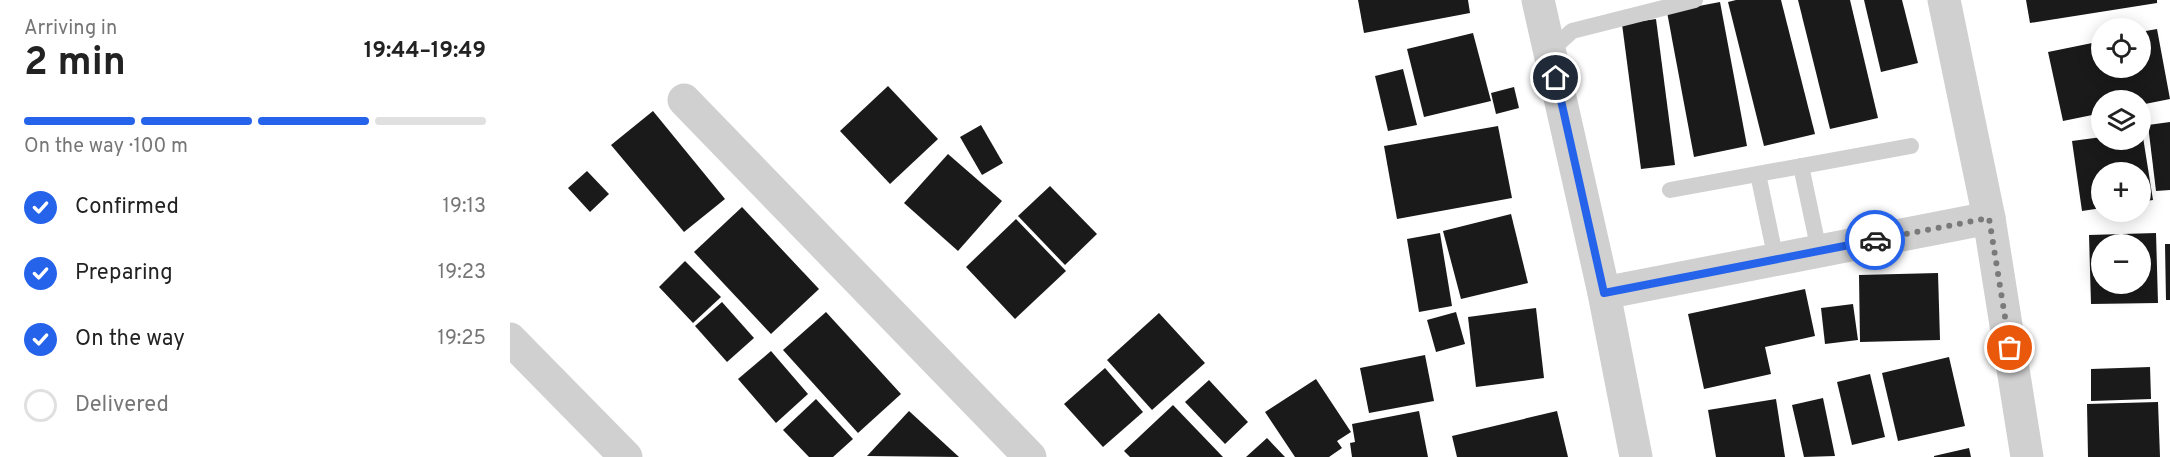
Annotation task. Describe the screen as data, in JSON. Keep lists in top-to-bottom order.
{
  "page": {
    "heading": ["2 min", "Arriving in", "19:44–19:49"],
    "map_buttons": ["+", "−"],
    "bar": "On the way · 100 m",
    "list": [
      ["Confirmed", "19:13"],
      ["Preparing", "19:23"],
      ["On the way", "19:25"],
      "Delivered"
    ]
  }
}
